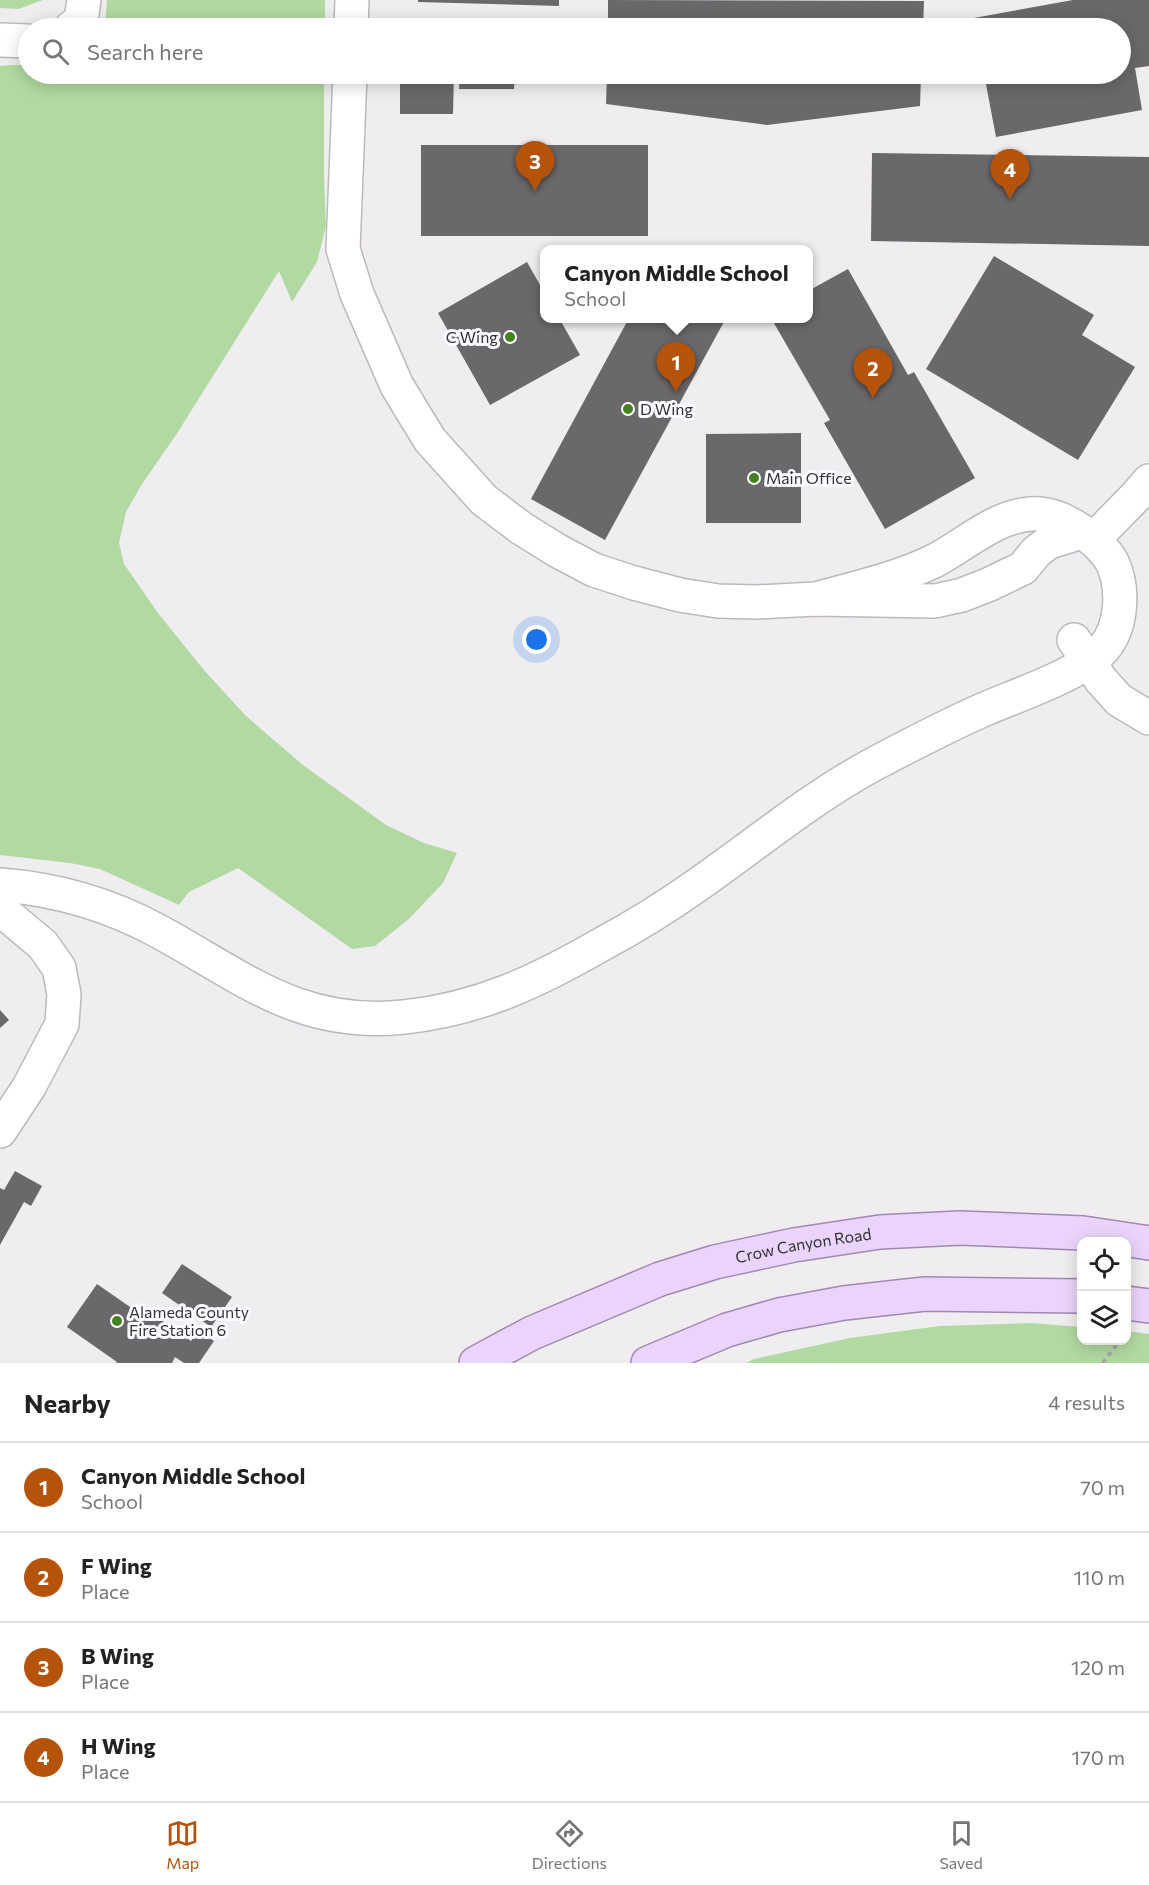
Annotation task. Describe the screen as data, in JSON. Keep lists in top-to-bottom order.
{
  "streets": {
    "main road": ["Crow Canyon Road"]
  },
  "places": [
    "C Wing",
    "D Wing",
    "Main Office",
    "Alameda County Fire Station 6"
  ],
  "page": {
    "search": "Search here",
    "pins": [
      "3",
      "4",
      "1",
      "2"
    ],
    "popup": ["Canyon Middle School", "School"],
    "heading": ["Nearby", "4 results"],
    "list": [
      {
        "mark": "1",
        "name": "Canyon Middle School",
        "note": "School",
        "value": "70 m"
      },
      {
        "mark": "2",
        "name": "F Wing",
        "note": "Place",
        "value": "110 m"
      },
      {
        "mark": "3",
        "name": "B Wing",
        "note": "Place",
        "value": "120 m"
      },
      {
        "mark": "4",
        "name": "H Wing",
        "note": "Place",
        "value": "170 m"
      }
    ],
    "nav": ["Map", "Directions", "Saved"]
  }
}
